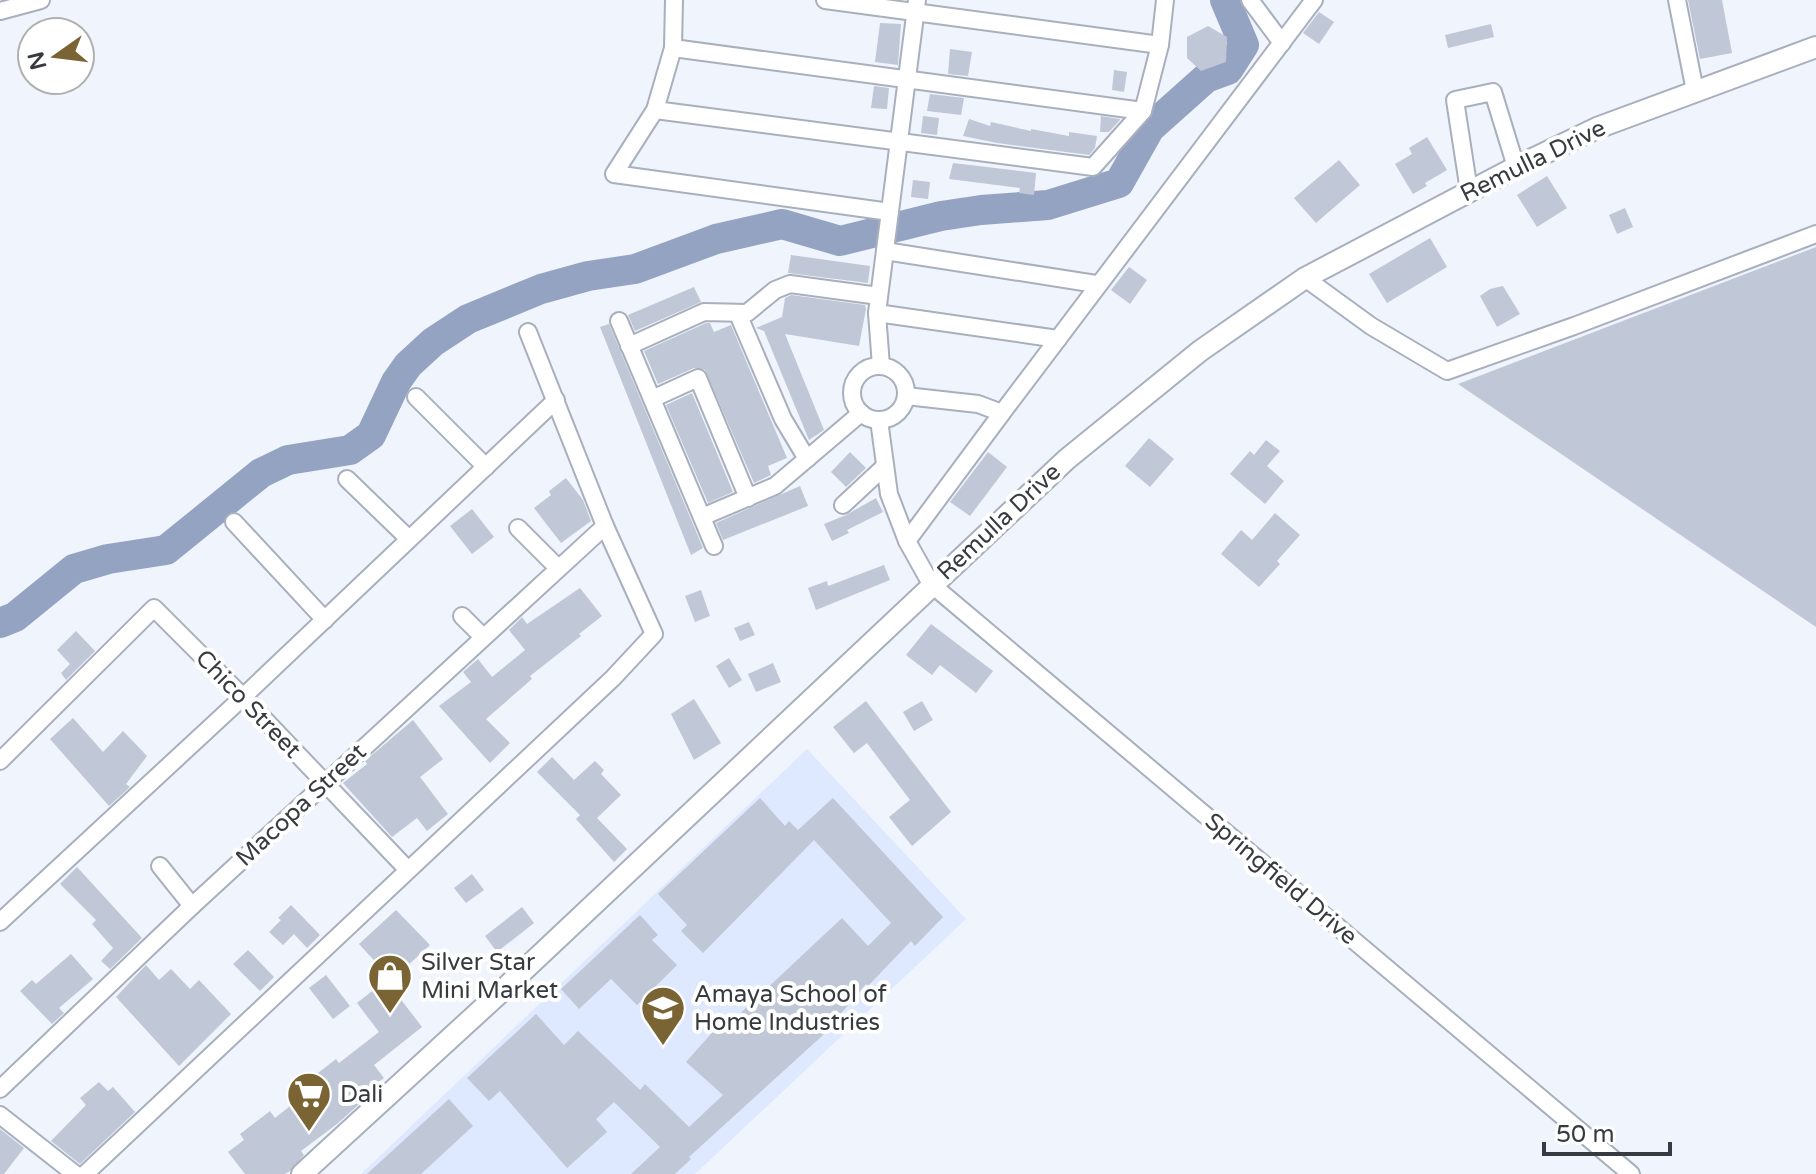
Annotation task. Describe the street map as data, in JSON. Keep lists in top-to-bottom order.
{
  "streets": {
    "main road": ["Remulla Drive"],
    "street": ["Chico Street", "Macopa Street", "Springfield Drive"]
  },
  "crossings": [
    ["Remulla Drive", "Springfield Drive"],
    ["Chico Street", "Macopa Street"]
  ],
  "places": {
    "shop": ["Silver Star Mini Market"],
    "school or university": ["Amaya School of Home Industries"],
    "supermarket": ["Dali"]
  },
  "scale_bar": "50 m",
  "north": "left"
}
